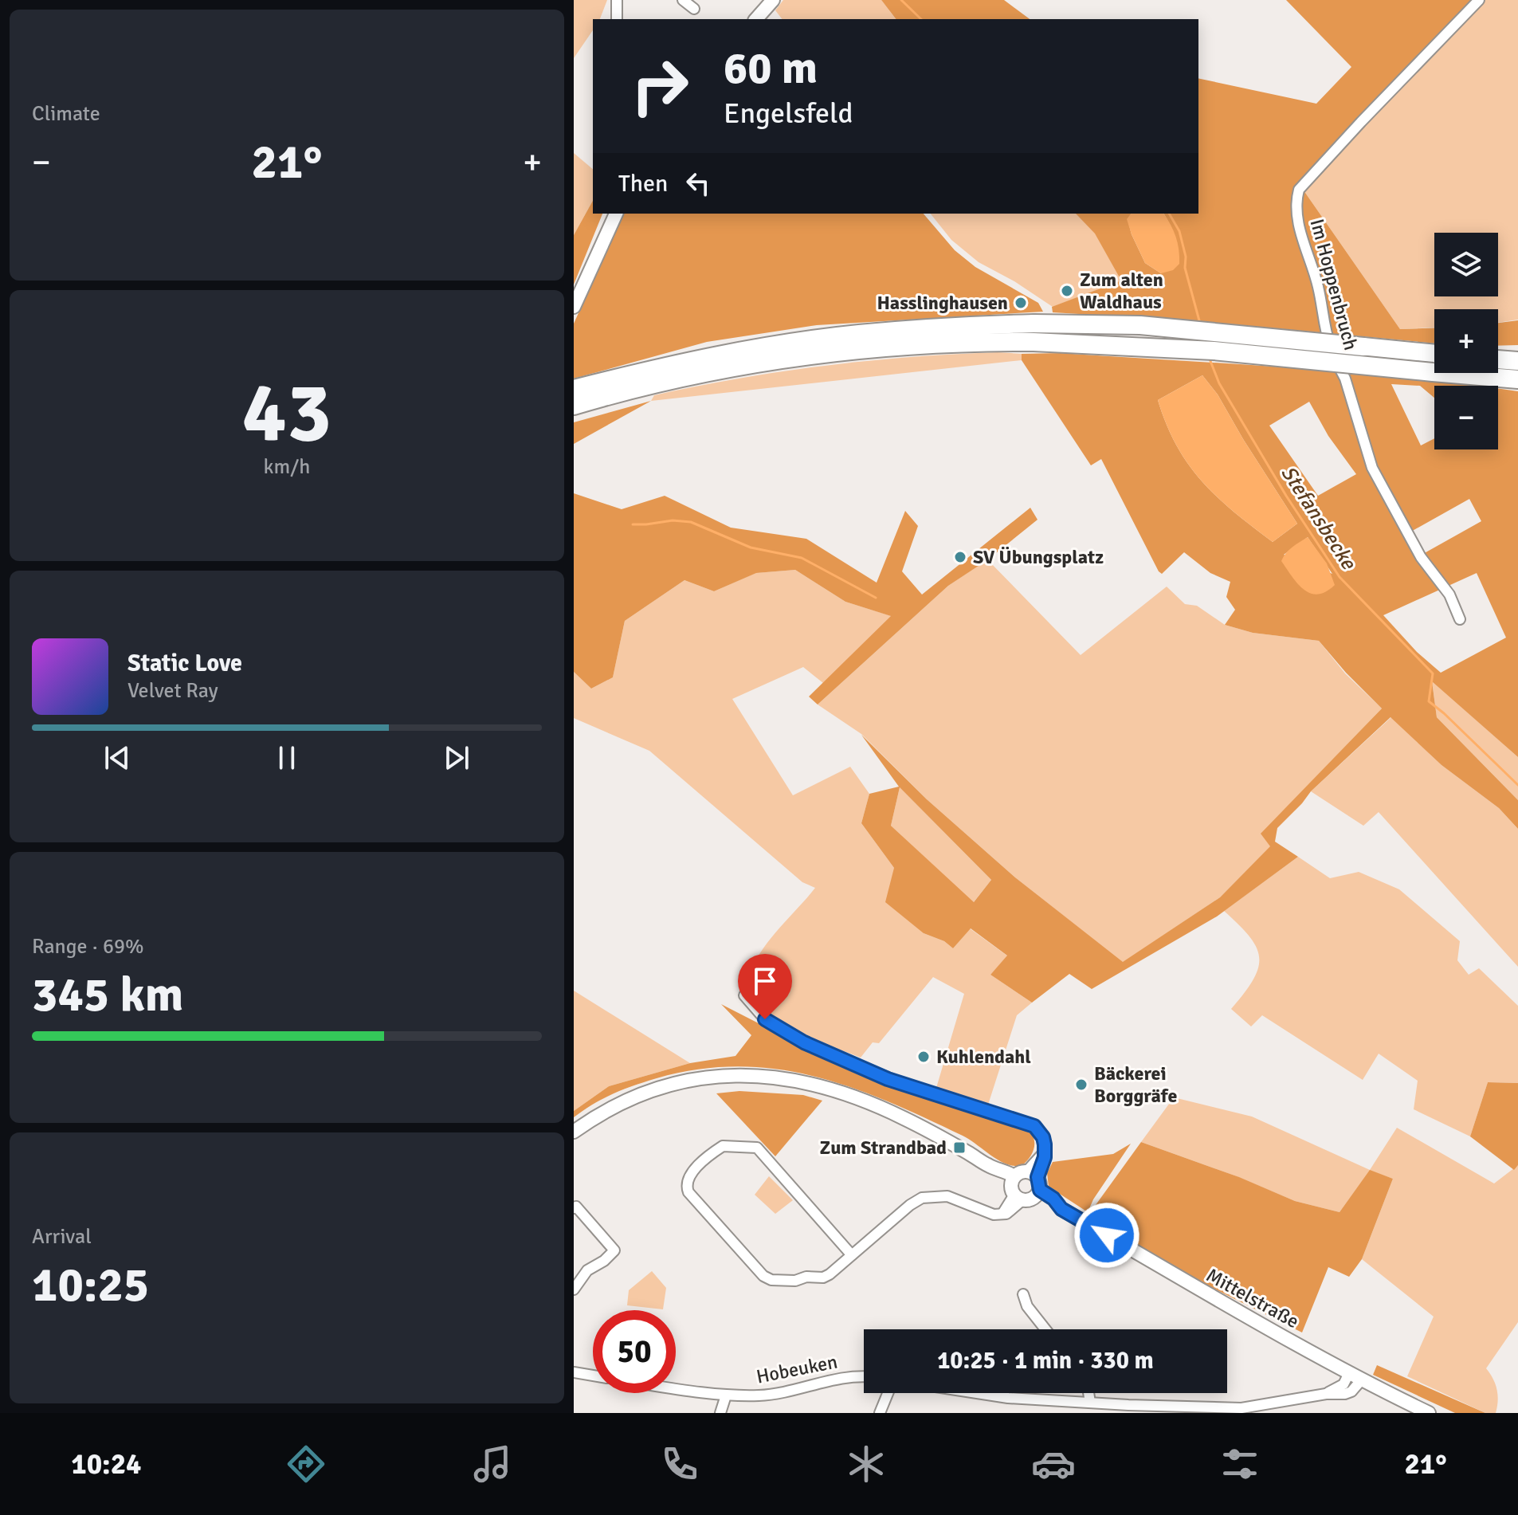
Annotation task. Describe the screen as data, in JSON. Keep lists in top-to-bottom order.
{
  "streets": {
    "main road": ["Mittelstraße"],
    "street": ["Im Hoppenbruch", "Hobeuken"]
  },
  "water": ["Stefansbecke"],
  "places": {
    "other": [
      "Zum alten Waldhaus",
      "Hasslinghausen",
      "SV Übungsplatz",
      "Kuhlendahl",
      "Bäckerei Borggräfe"
    ],
    "transit": ["Zum Strandbad"]
  },
  "page": {
    "tile": [
      "Climate",
      ["43", "km/h"],
      ["Range · 69%", "345 km"],
      ["Arrival", "10:25"]
    ],
    "turn": ["60 m", "Engelsfeld"],
    "heat": ["−", "21°", "+"],
    "then": "Then",
    "map_buttons": ["+", "−"],
    "song": ["Static Love", "Velvet Ray"],
    "limit": "50",
    "trip": "10:25 · 1 min · 330 m",
    "tabs": ["10:24", "21°"]
  }
}
